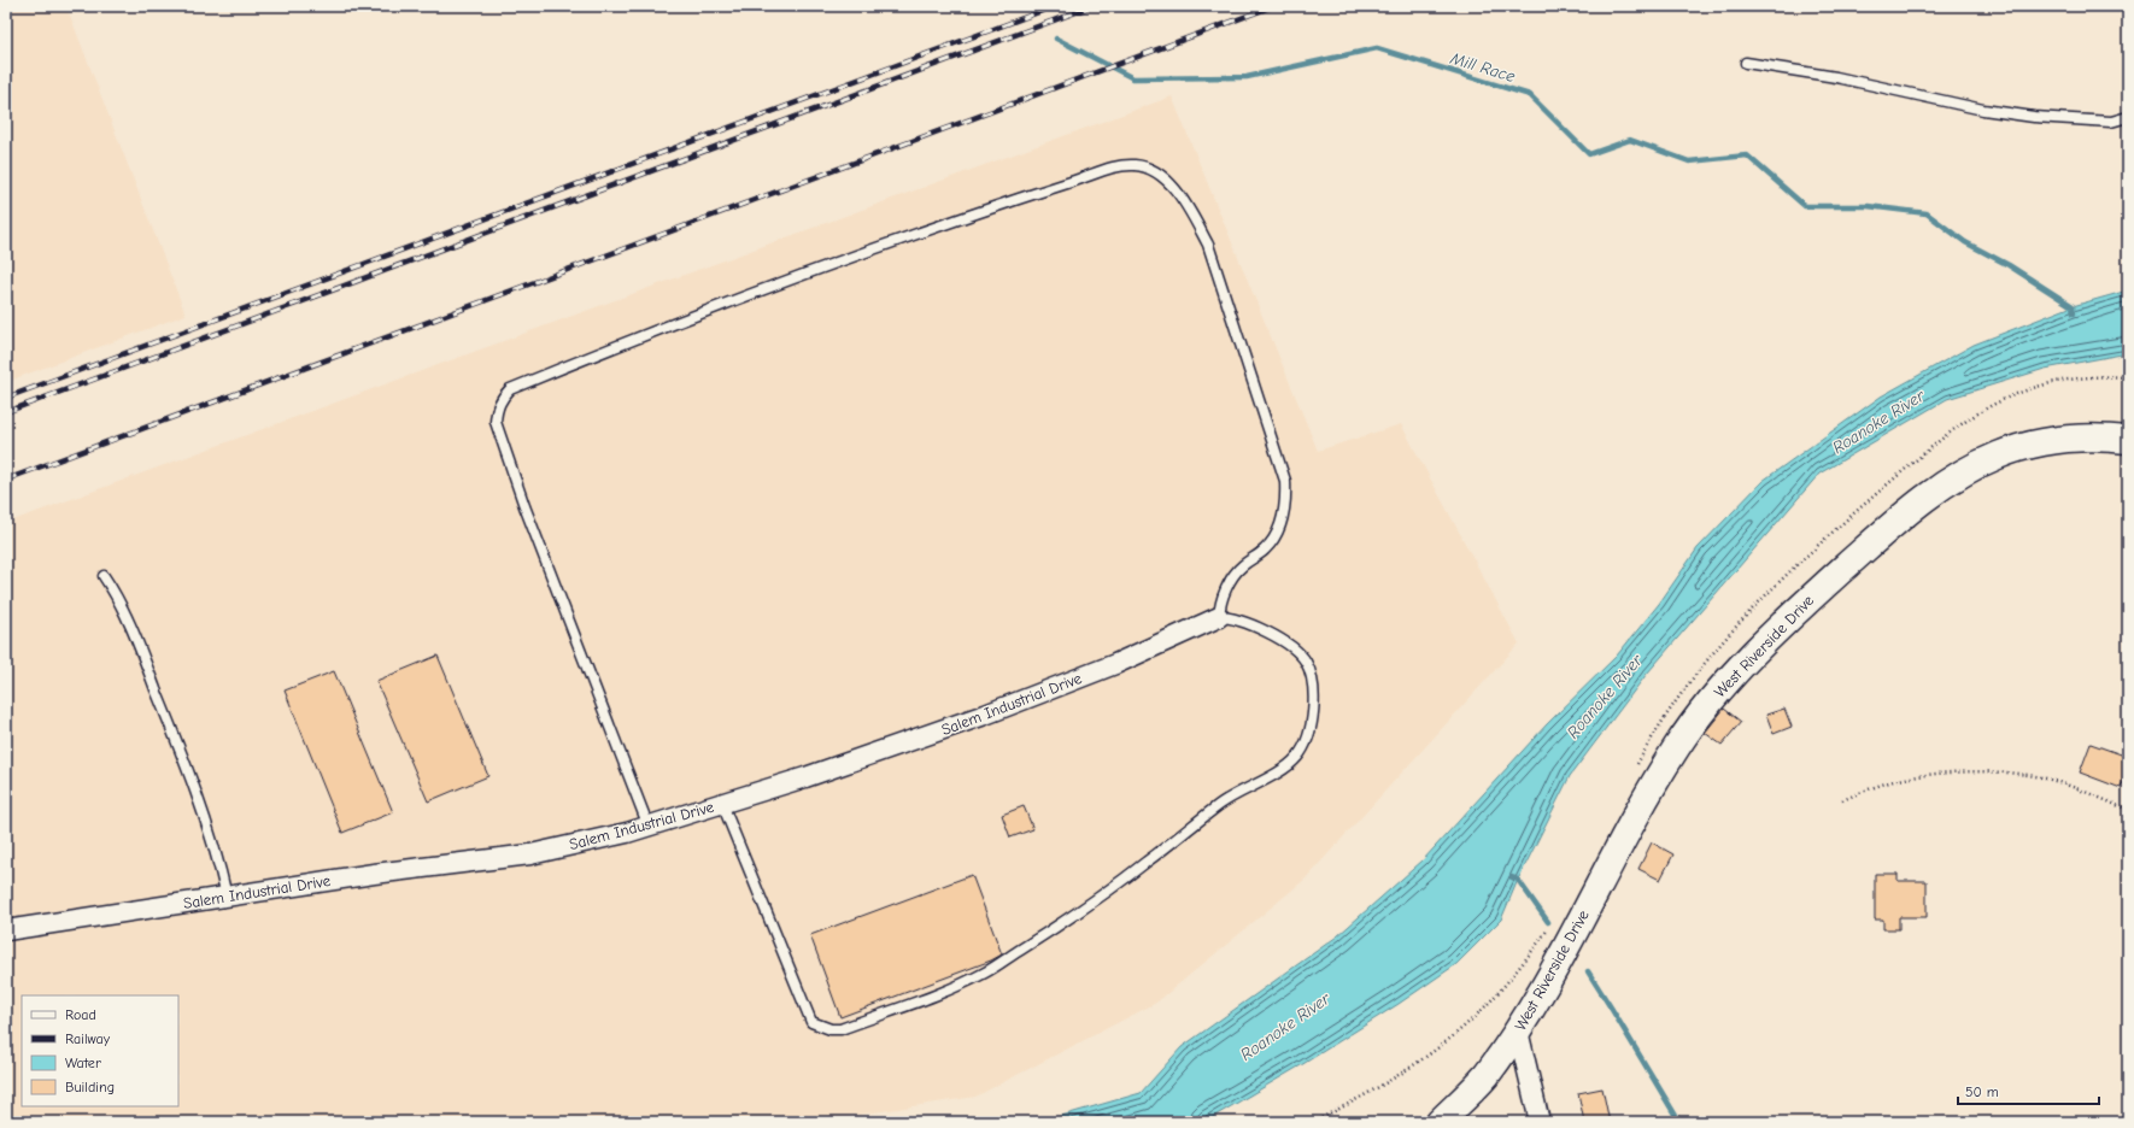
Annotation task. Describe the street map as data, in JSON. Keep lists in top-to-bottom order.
{
  "streets": {
    "street": ["West Riverside Drive", "Salem Industrial Drive"]
  },
  "water": ["Mill Race", "Roanoke River"],
  "legend": [
    "Road",
    "Railway",
    "Water",
    "Building"
  ],
  "scale_bar": "50 m"
}
